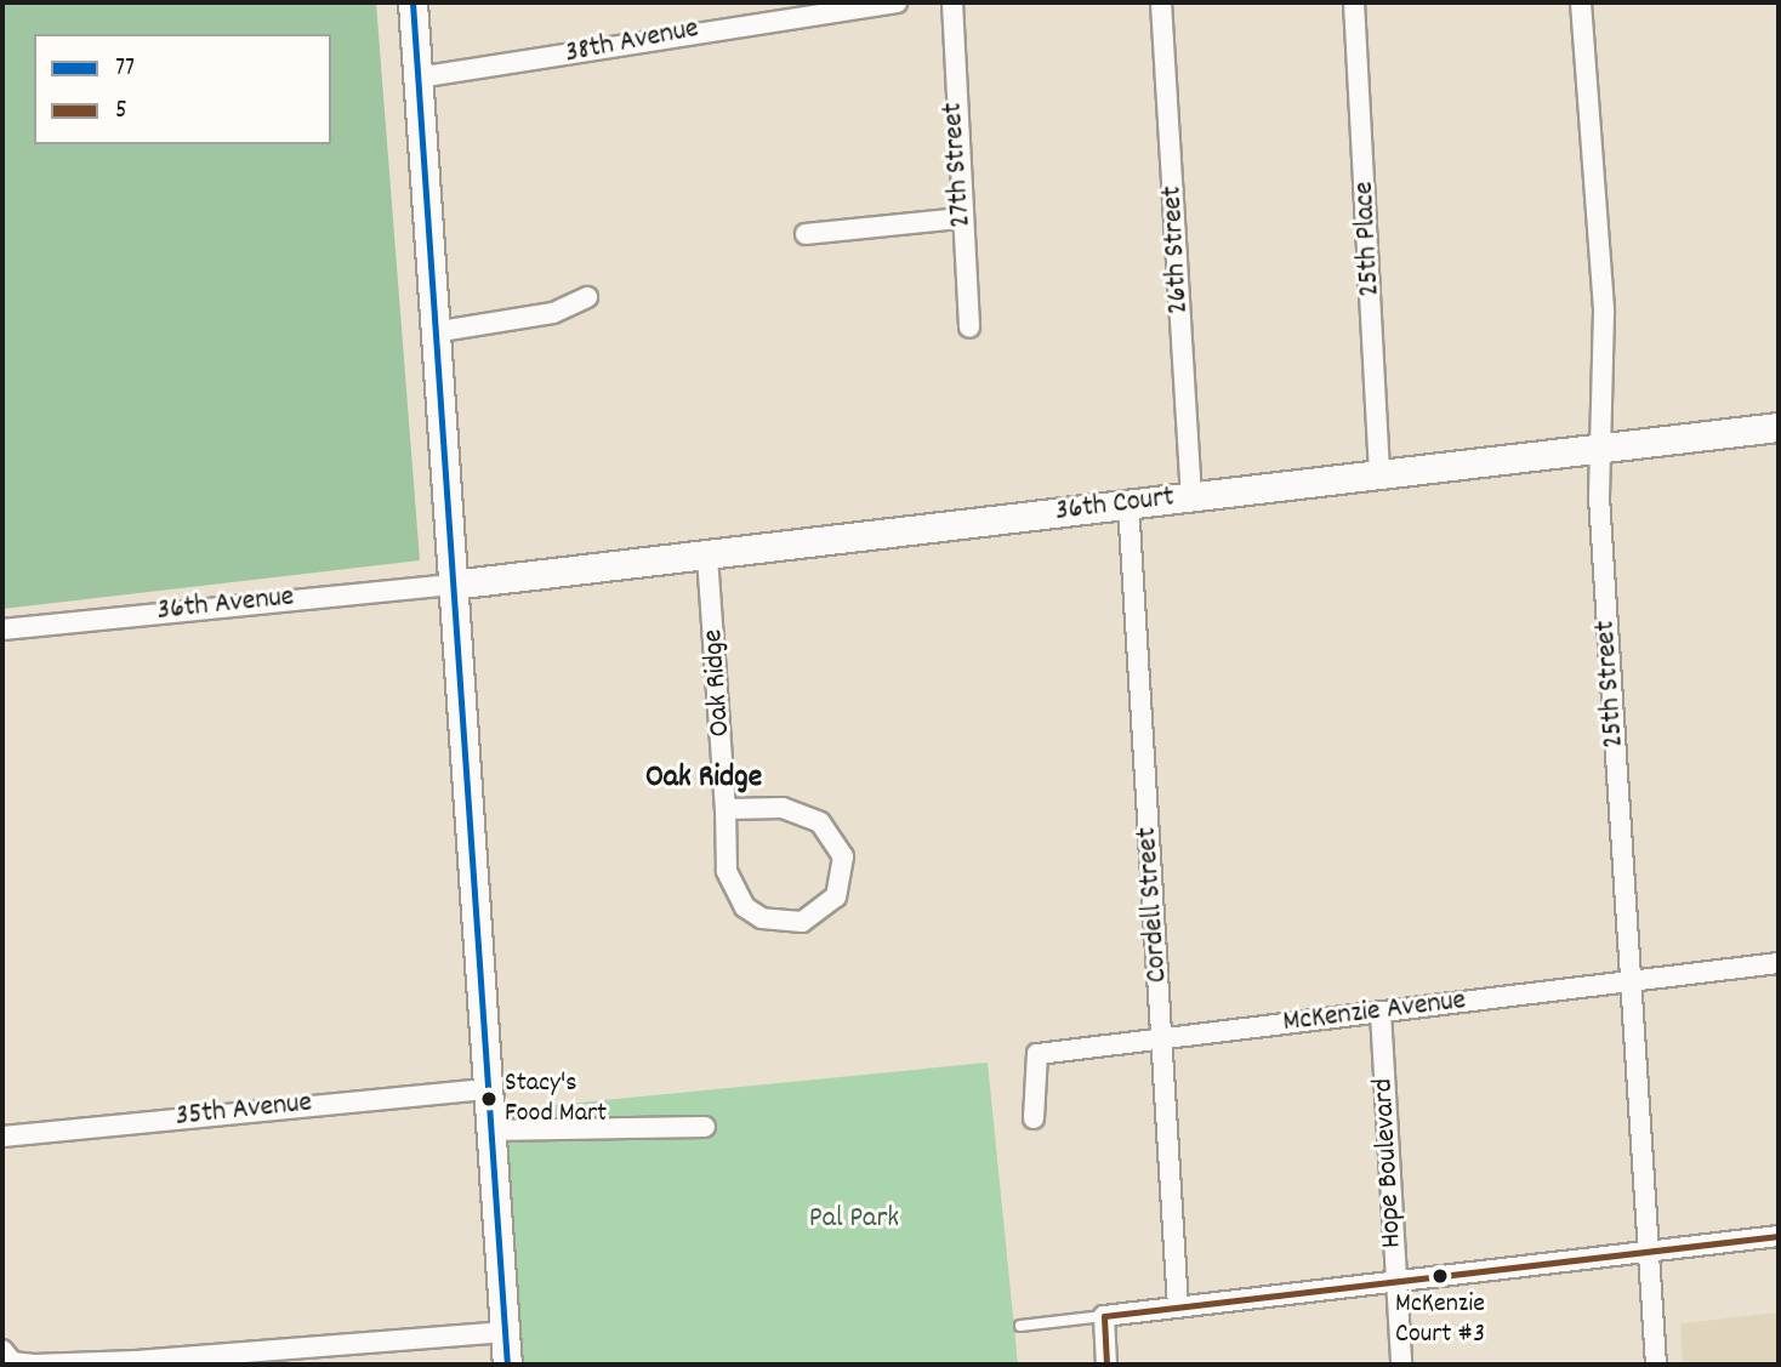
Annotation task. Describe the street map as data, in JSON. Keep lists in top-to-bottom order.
{
  "streets": {
    "street": [
      "38th Avenue",
      "27th Street",
      "25th Place",
      "26th Street",
      "36th Court",
      "36th Avenue",
      "Oak Ridge",
      "25th Street",
      "Cordell Street",
      "McKenzie Avenue",
      "35th Avenue",
      "Hope Boulevard"
    ]
  },
  "crossings": [
    ["25th Place", "36th Court"],
    ["26th Street", "36th Court"],
    ["36th Court", "36th Avenue"],
    ["36th Court", "Oak Ridge"],
    ["36th Court", "25th Street"],
    ["36th Court", "Cordell Street"],
    ["25th Street", "McKenzie Avenue"],
    ["Cordell Street", "McKenzie Avenue"],
    ["McKenzie Avenue", "Hope Boulevard"]
  ],
  "districts": ["Oak Ridge"],
  "parks": ["Pal Park"],
  "places": ["Stacy's Food Mart", "McKenzie Court #3"],
  "lines": ["transit line 77", "transit line 5"],
  "legend": ["77", "5"]
}
